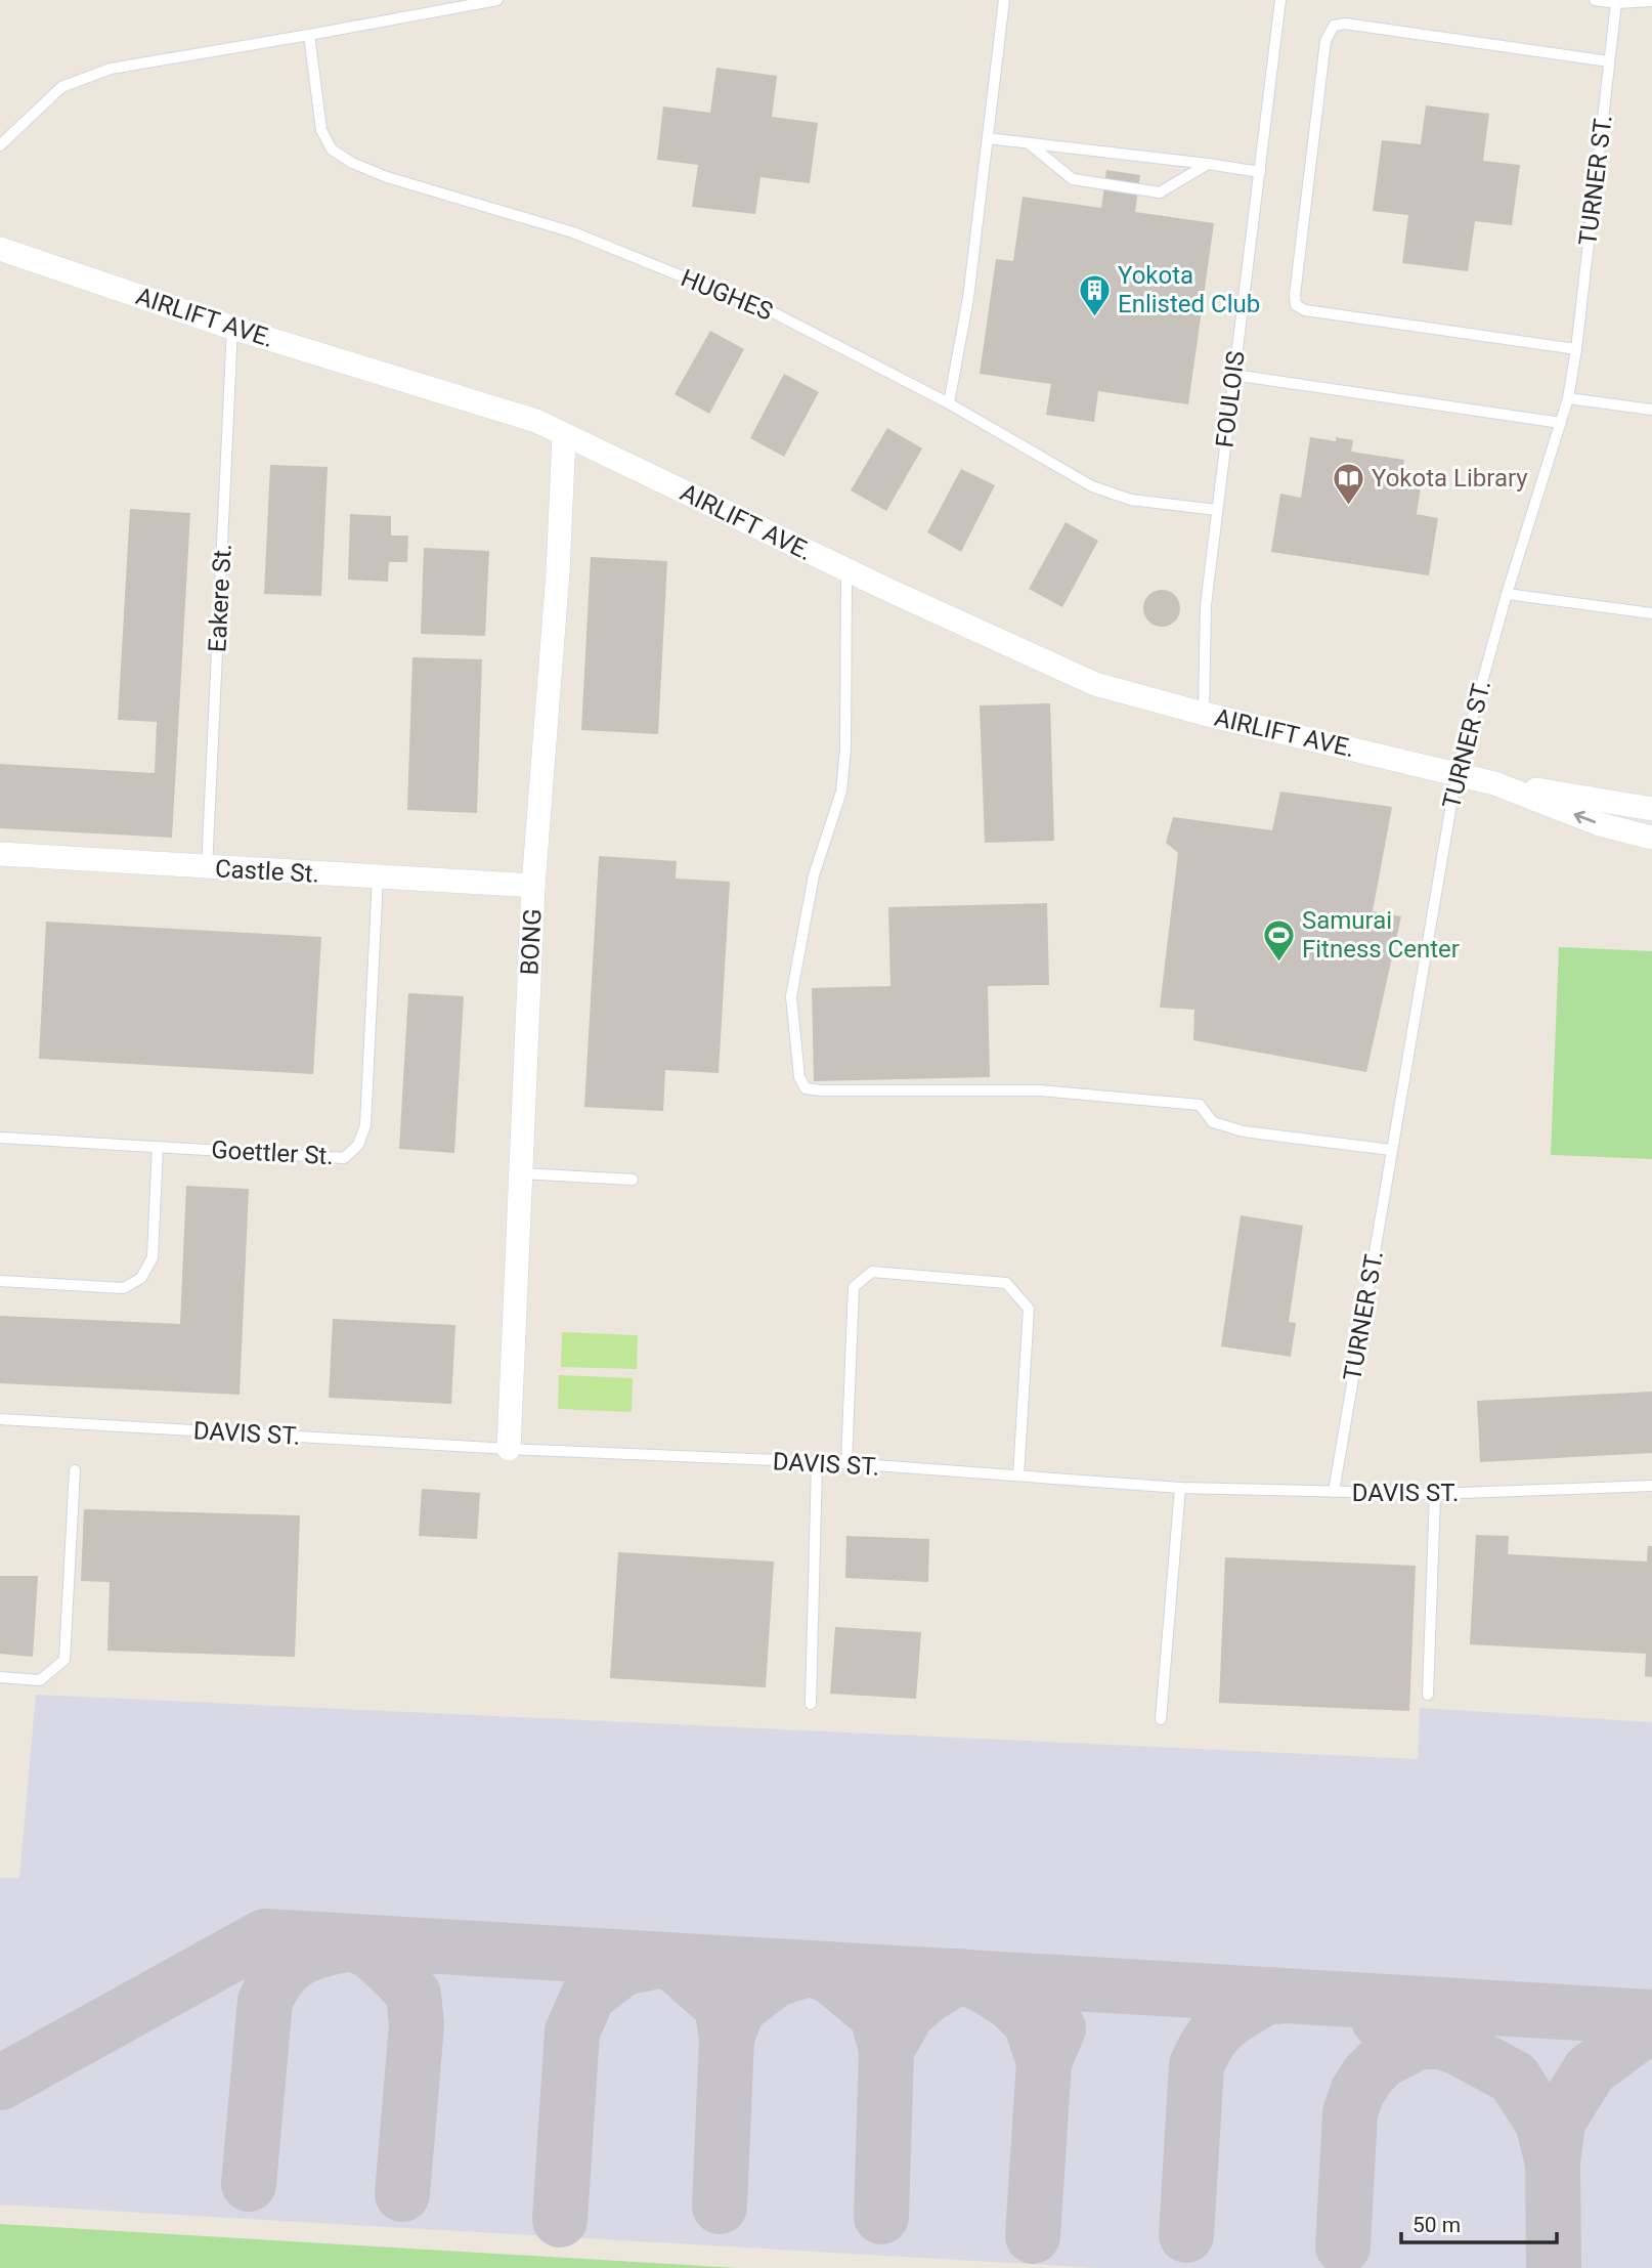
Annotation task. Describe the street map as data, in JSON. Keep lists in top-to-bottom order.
{
  "streets": {
    "street": ["AIRLIFT AVE.", "Castle St.", "BONG"],
    "lane": [
      "TURNER ST.",
      "HUGHES",
      "FOULOIS",
      "Eakere St.",
      "Goettler St.",
      "DAVIS ST."
    ]
  },
  "crossings": [
    ["TURNER ST.", "AIRLIFT AVE."],
    ["TURNER ST.", "DAVIS ST."],
    ["HUGHES", "FOULOIS"],
    ["AIRLIFT AVE.", "FOULOIS"],
    ["AIRLIFT AVE.", "Eakere St."],
    ["AIRLIFT AVE.", "BONG"],
    ["Eakere St.", "Castle St."],
    ["Castle St.", "BONG"],
    ["Castle St.", "Goettler St."],
    ["BONG", "DAVIS ST."]
  ],
  "places": {
    "building": ["Yokota Enlisted Club"],
    "library": ["Yokota Library"],
    "sports": ["Samurai Fitness Center"]
  },
  "scale_bar": "50 m"
}
